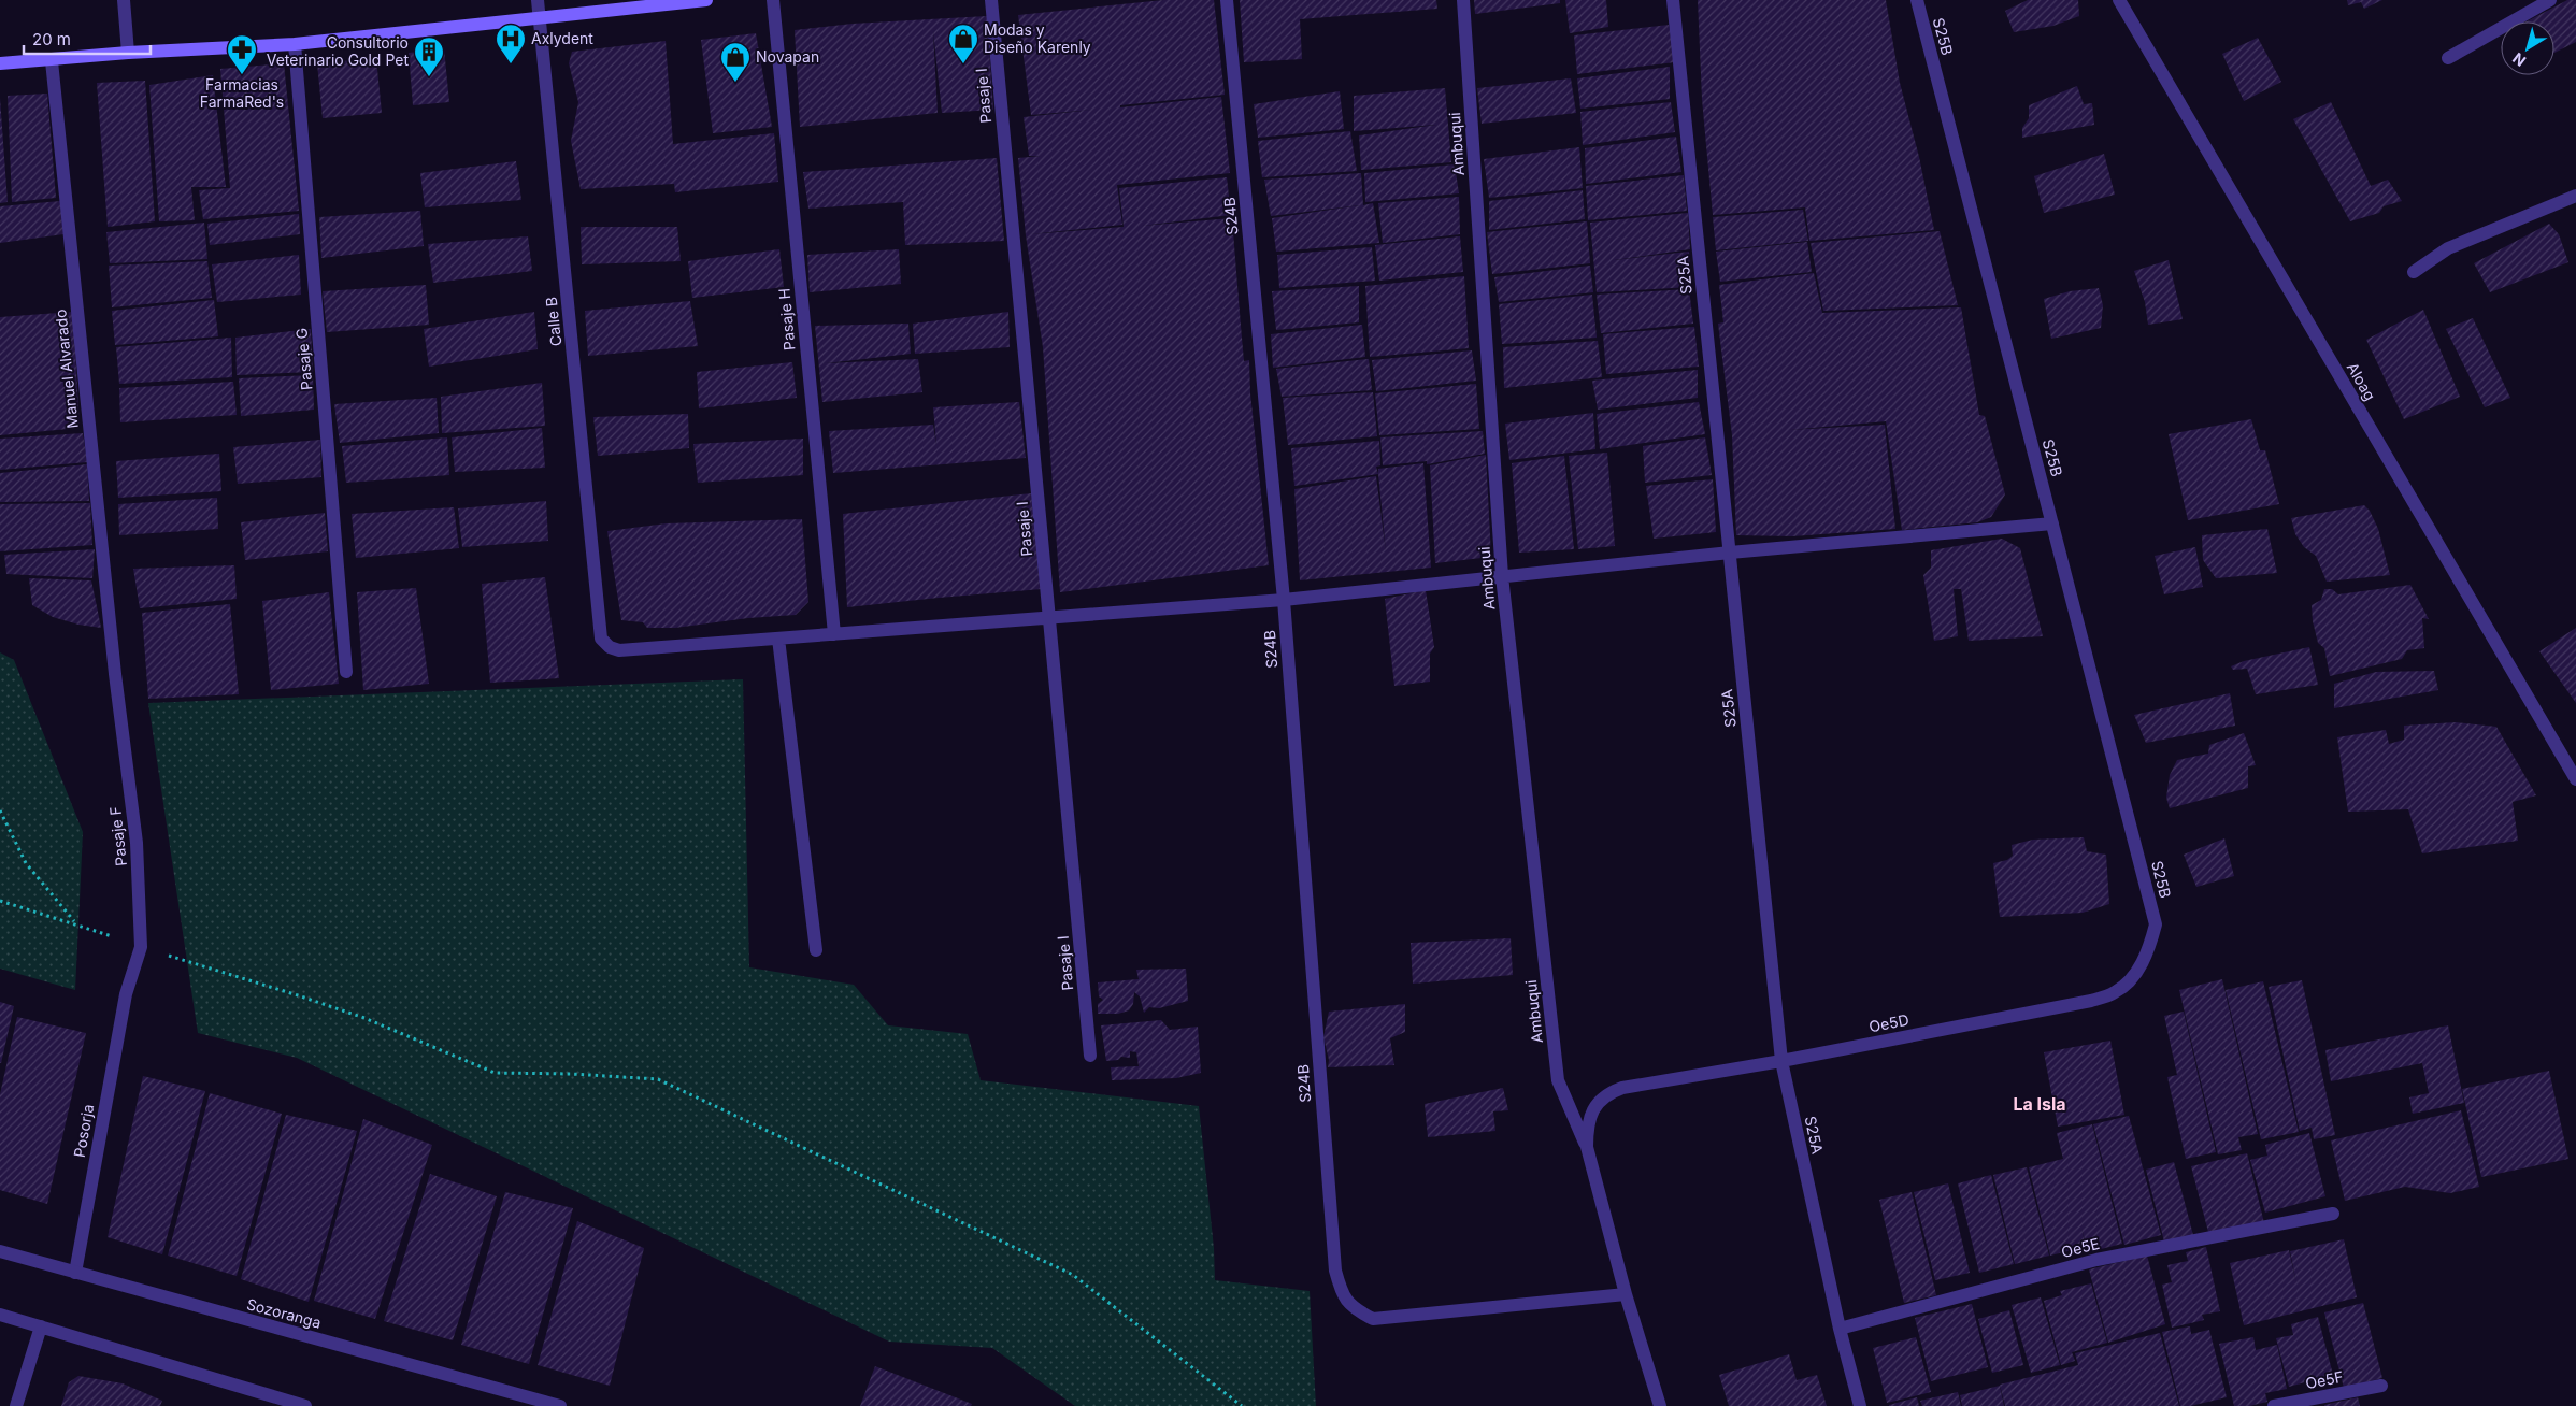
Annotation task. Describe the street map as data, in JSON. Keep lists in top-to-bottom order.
{
  "streets": {
    "street": [
      "S25B",
      "Pasaje I",
      "Ambuqui",
      "S24B",
      "S25A",
      "Pasaje H",
      "Calle B",
      "Pasaje G",
      "Manuel Alvarado",
      "Aloag",
      "Pasaje F",
      "Oe5D",
      "Posorja",
      "Oe5E",
      "Sozoranga",
      "Oe5F"
    ]
  },
  "crossings": [
    ["S25B", "Oe5D"],
    ["Ambuqui", "S24B"],
    ["Ambuqui", "Oe5D"],
    ["S25A", "Oe5D"],
    ["S25A", "Oe5E"],
    ["Manuel Alvarado", "Pasaje F"],
    ["Pasaje F", "Posorja"],
    ["Posorja", "Sozoranga"]
  ],
  "districts": ["La Isla"],
  "places": {
    "hospital": ["Axlydent"],
    "shop": ["Modas y Diseño Karenly", "Novapan"],
    "pharmacy": ["Farmacias FarmaRed's"],
    "building": ["Consultorio Veterinario Gold Pet"]
  },
  "scale_bar": "20 m",
  "north": "bottom left"
}
